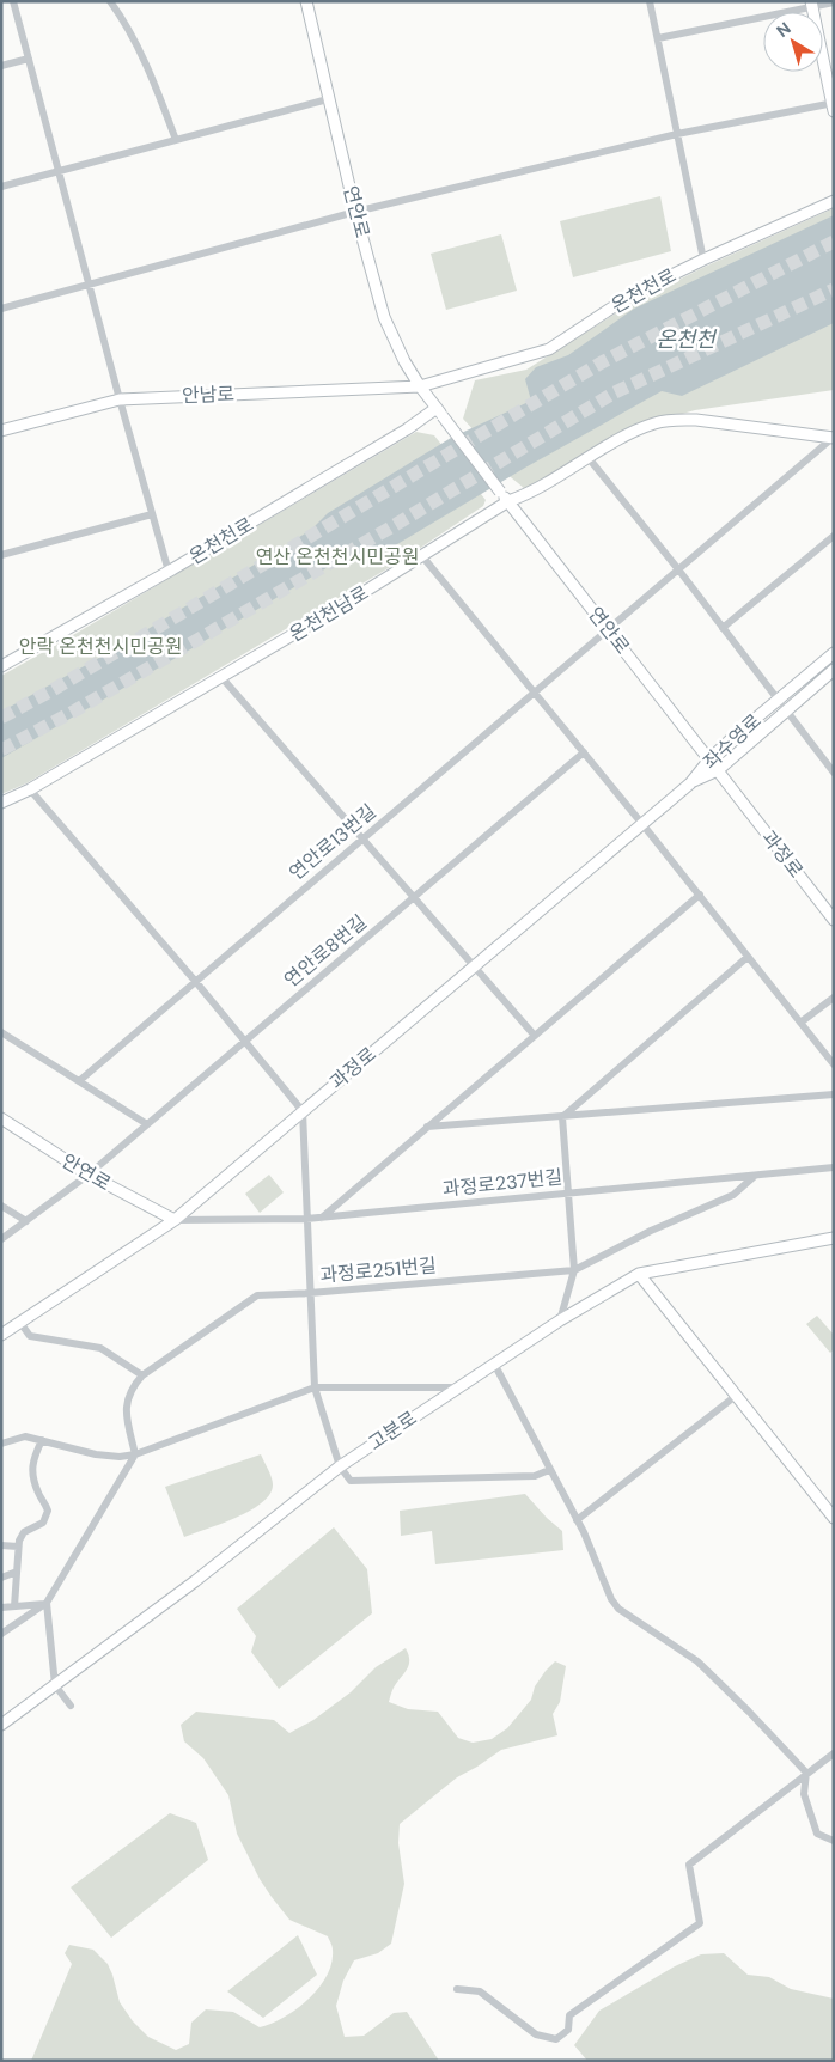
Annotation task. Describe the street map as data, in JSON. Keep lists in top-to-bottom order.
{
  "streets": {
    "main road": [
      "연안로",
      "온천천로",
      "안남로",
      "온천천남로",
      "좌수영로",
      "과정로",
      "안연로",
      "고분로"
    ],
    "street": [
      "연안로13번길",
      "연안로8번길",
      "과정로237번길",
      "과정로251번길"
    ]
  },
  "crossings": [
    ["연안로", "온천천로"],
    ["연안로", "안남로"],
    ["연안로", "온천천남로"],
    ["연안로", "좌수영로"],
    ["연안로", "연안로13번길"],
    ["연안로", "과정로"],
    ["온천천로", "안남로"],
    ["온천천남로", "연안로13번길"],
    ["좌수영로", "과정로"],
    ["과정로", "안연로"],
    ["과정로", "과정로237번길"],
    ["연안로8번길", "안연로"],
    ["안연로", "과정로237번길"],
    ["과정로237번길", "과정로251번길"]
  ],
  "water": ["온천천"],
  "parks": ["연산 온천천시민공원", "안락 온천천시민공원"],
  "north": "top left"
}
